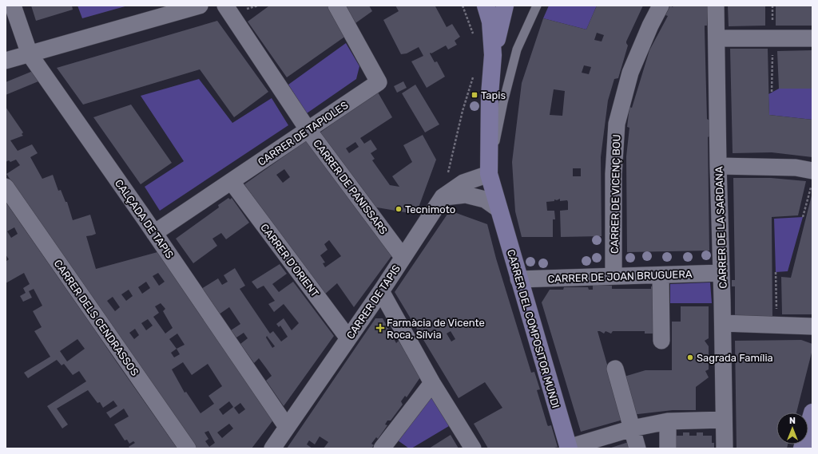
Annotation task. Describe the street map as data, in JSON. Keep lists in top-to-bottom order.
{
  "streets": {
    "street": [
      "CARRER DE TAPIOLES",
      "CARRER DE PANISSARS",
      "CARRER DE VICENÇ BOU",
      "CALÇADA DE TAPIS",
      "CARRER DE LA SARDANA",
      "CARRER D'ORIENT",
      "CARRER DE JOAN BRUGUERA",
      "CARRER DE TAPIS",
      "CARRER DELS CENDRASSOS",
      "CARRER DEL COMPOSITOR MUNDI"
    ]
  },
  "crossings": [
    ["CARRER DE TAPIOLES", "CARRER DE PANISSARS"],
    ["CARRER DE TAPIOLES", "CALÇADA DE TAPIS"],
    ["CARRER DE TAPIOLES", "CARRER D'ORIENT"],
    ["CARRER DE PANISSARS", "CARRER DE TAPIS"],
    ["CARRER DE VICENÇ BOU", "CARRER DE JOAN BRUGUERA"],
    ["CALÇADA DE TAPIS", "CARRER DE TAPIS"],
    ["CARRER DE LA SARDANA", "CARRER DE JOAN BRUGUERA"],
    ["CARRER D'ORIENT", "CARRER DE TAPIS"],
    ["CARRER DE JOAN BRUGUERA", "CARRER DEL COMPOSITOR MUNDI"]
  ],
  "places": {
    "transit": ["Tapis"],
    "other": ["Tecnimoto", "Sagrada Família"],
    "health": ["Farmàcia de Vicente Roca, Sílvia"]
  },
  "north": "top"
}
